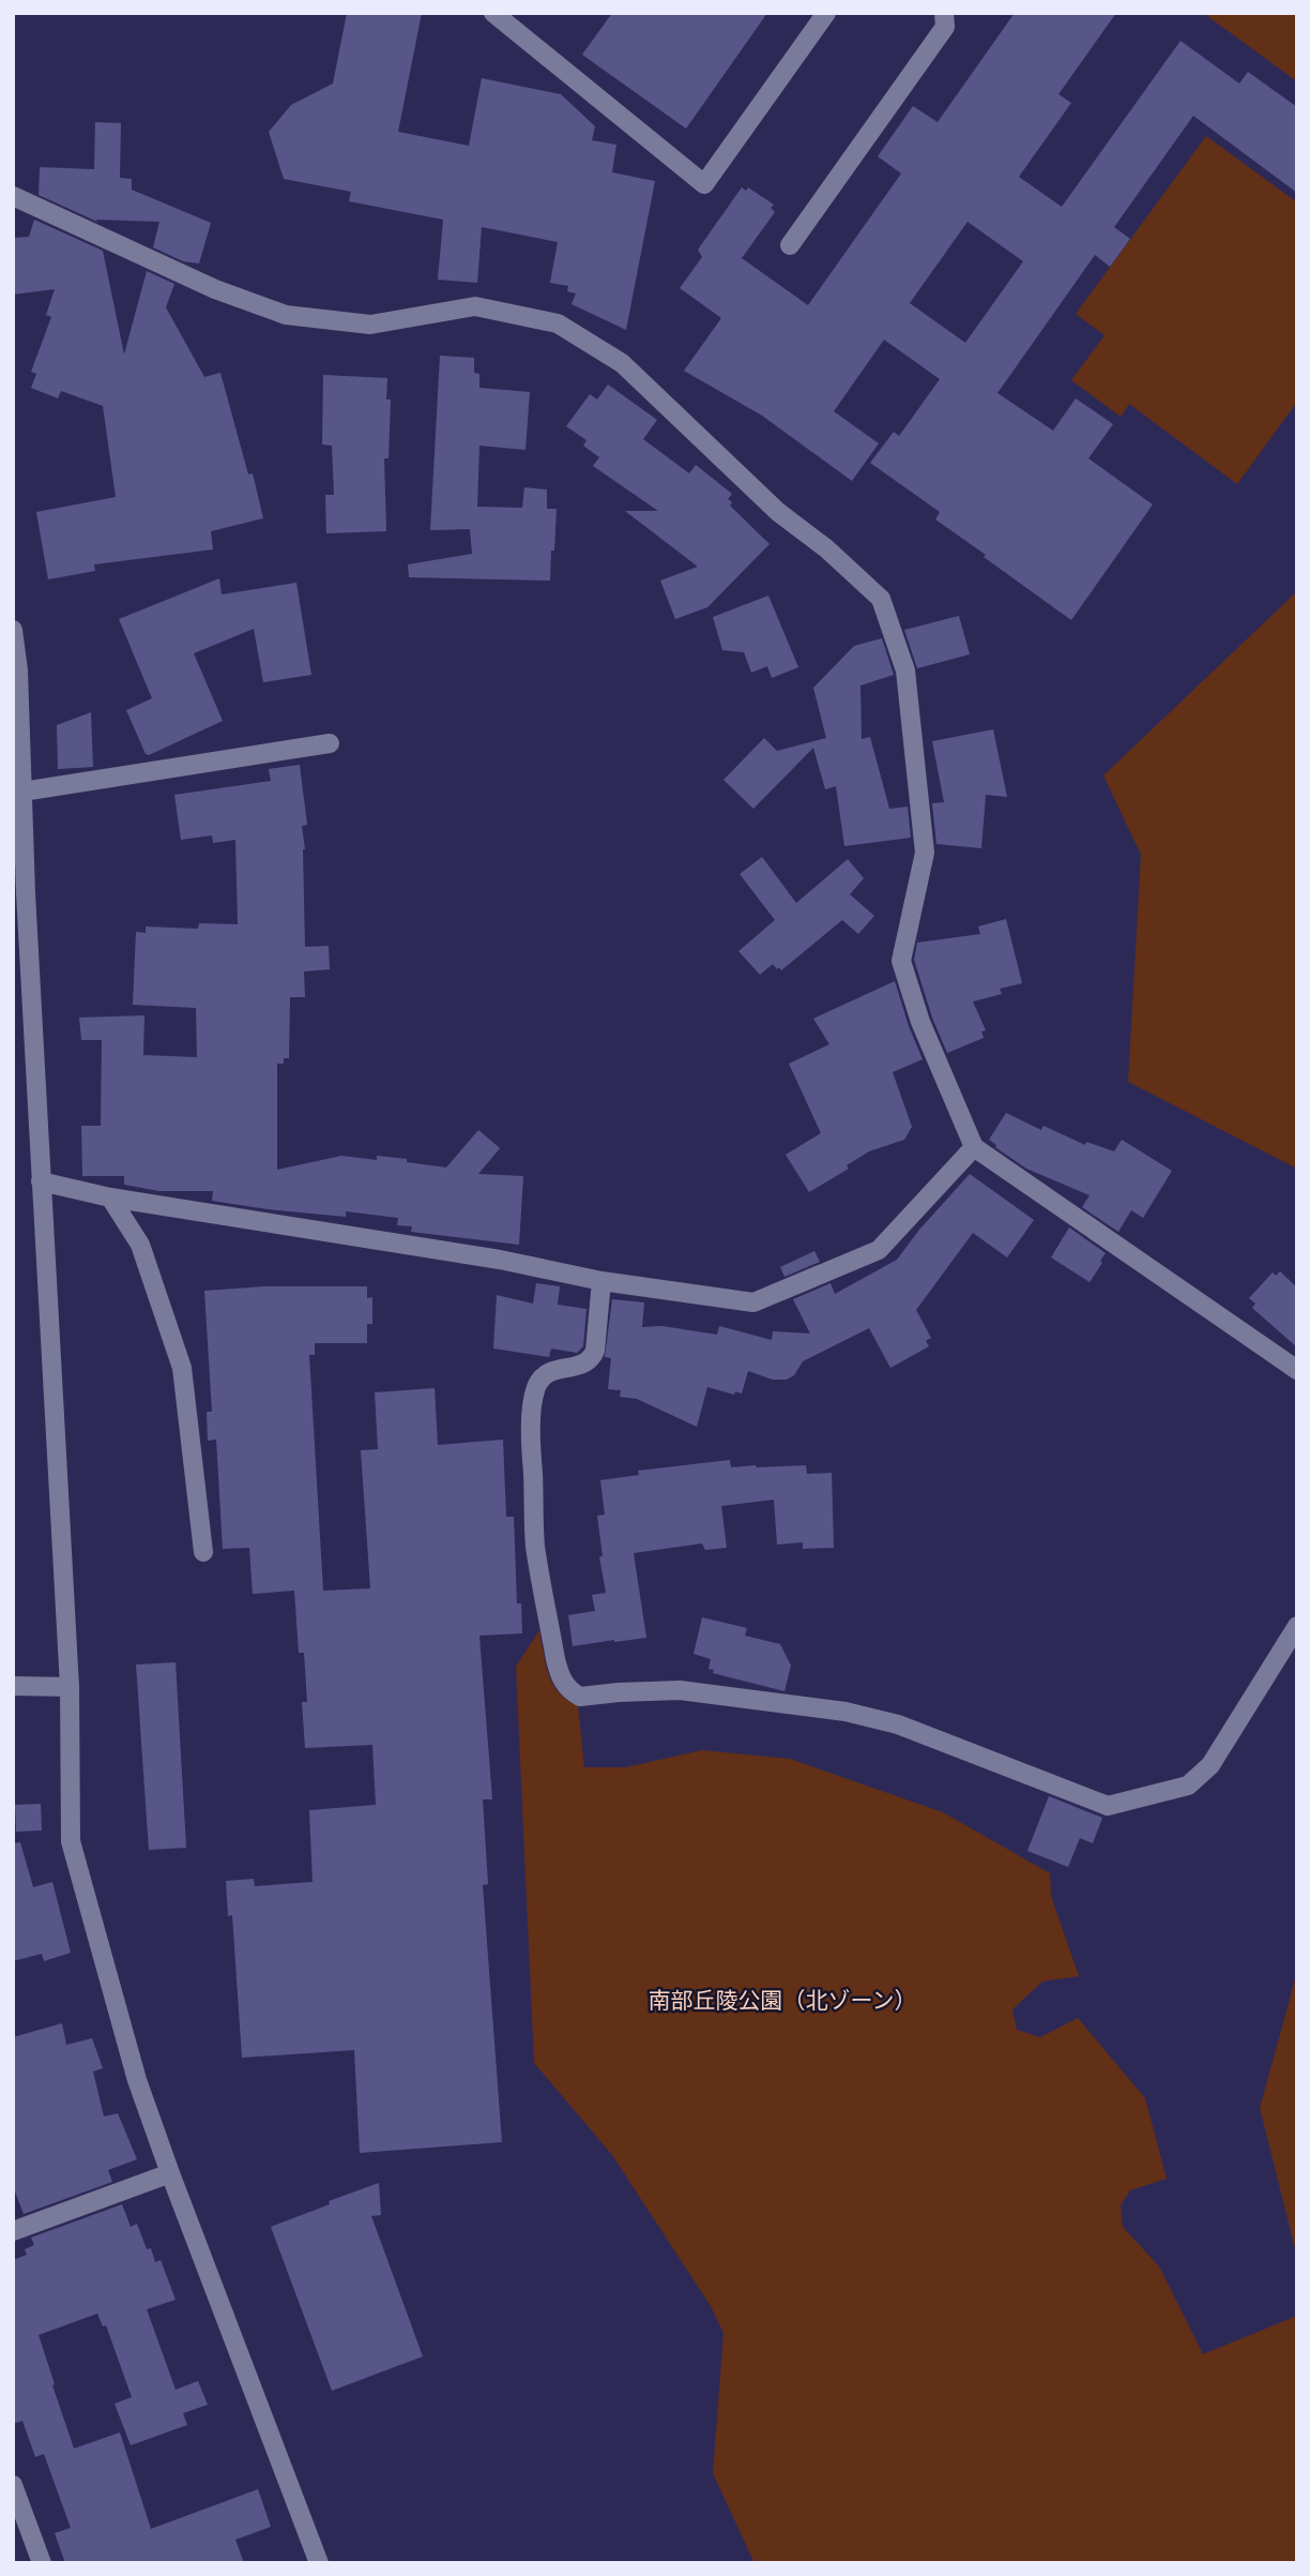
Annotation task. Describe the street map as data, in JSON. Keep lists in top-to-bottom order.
{
  "parks": ["南部丘陵公園（北ゾーン）"]
}
